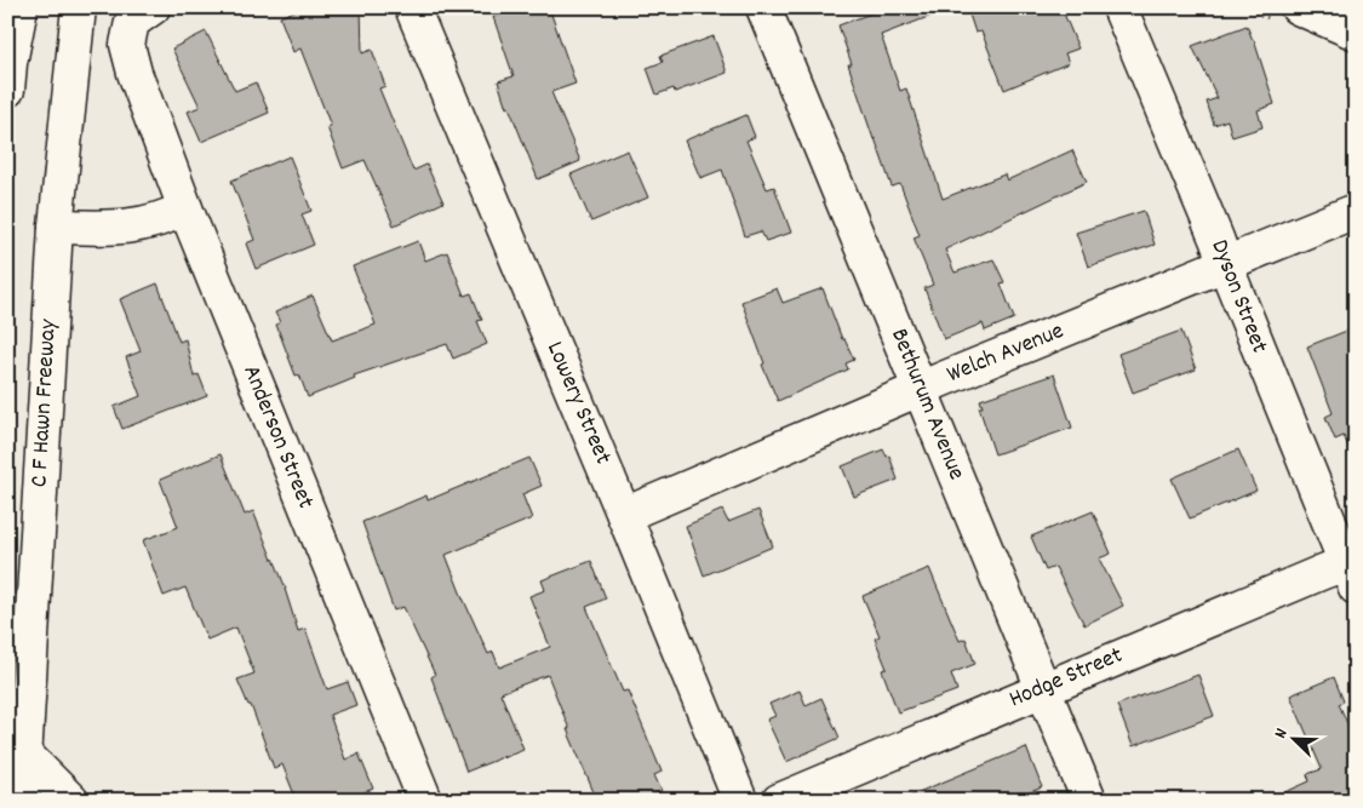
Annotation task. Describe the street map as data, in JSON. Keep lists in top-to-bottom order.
{
  "streets": {
    "main road": [
      "Dyson Street",
      "Welch Avenue",
      "C F Hawn Freeway",
      "Lowery Street",
      "Bethurum Avenue",
      "Anderson Street",
      "Hodge Street"
    ]
  },
  "crossings": [
    ["Dyson Street", "Welch Avenue"],
    ["Dyson Street", "Hodge Street"],
    ["Welch Avenue", "Lowery Street"],
    ["Welch Avenue", "Bethurum Avenue"],
    ["Bethurum Avenue", "Hodge Street"]
  ],
  "north": "top left"
}
